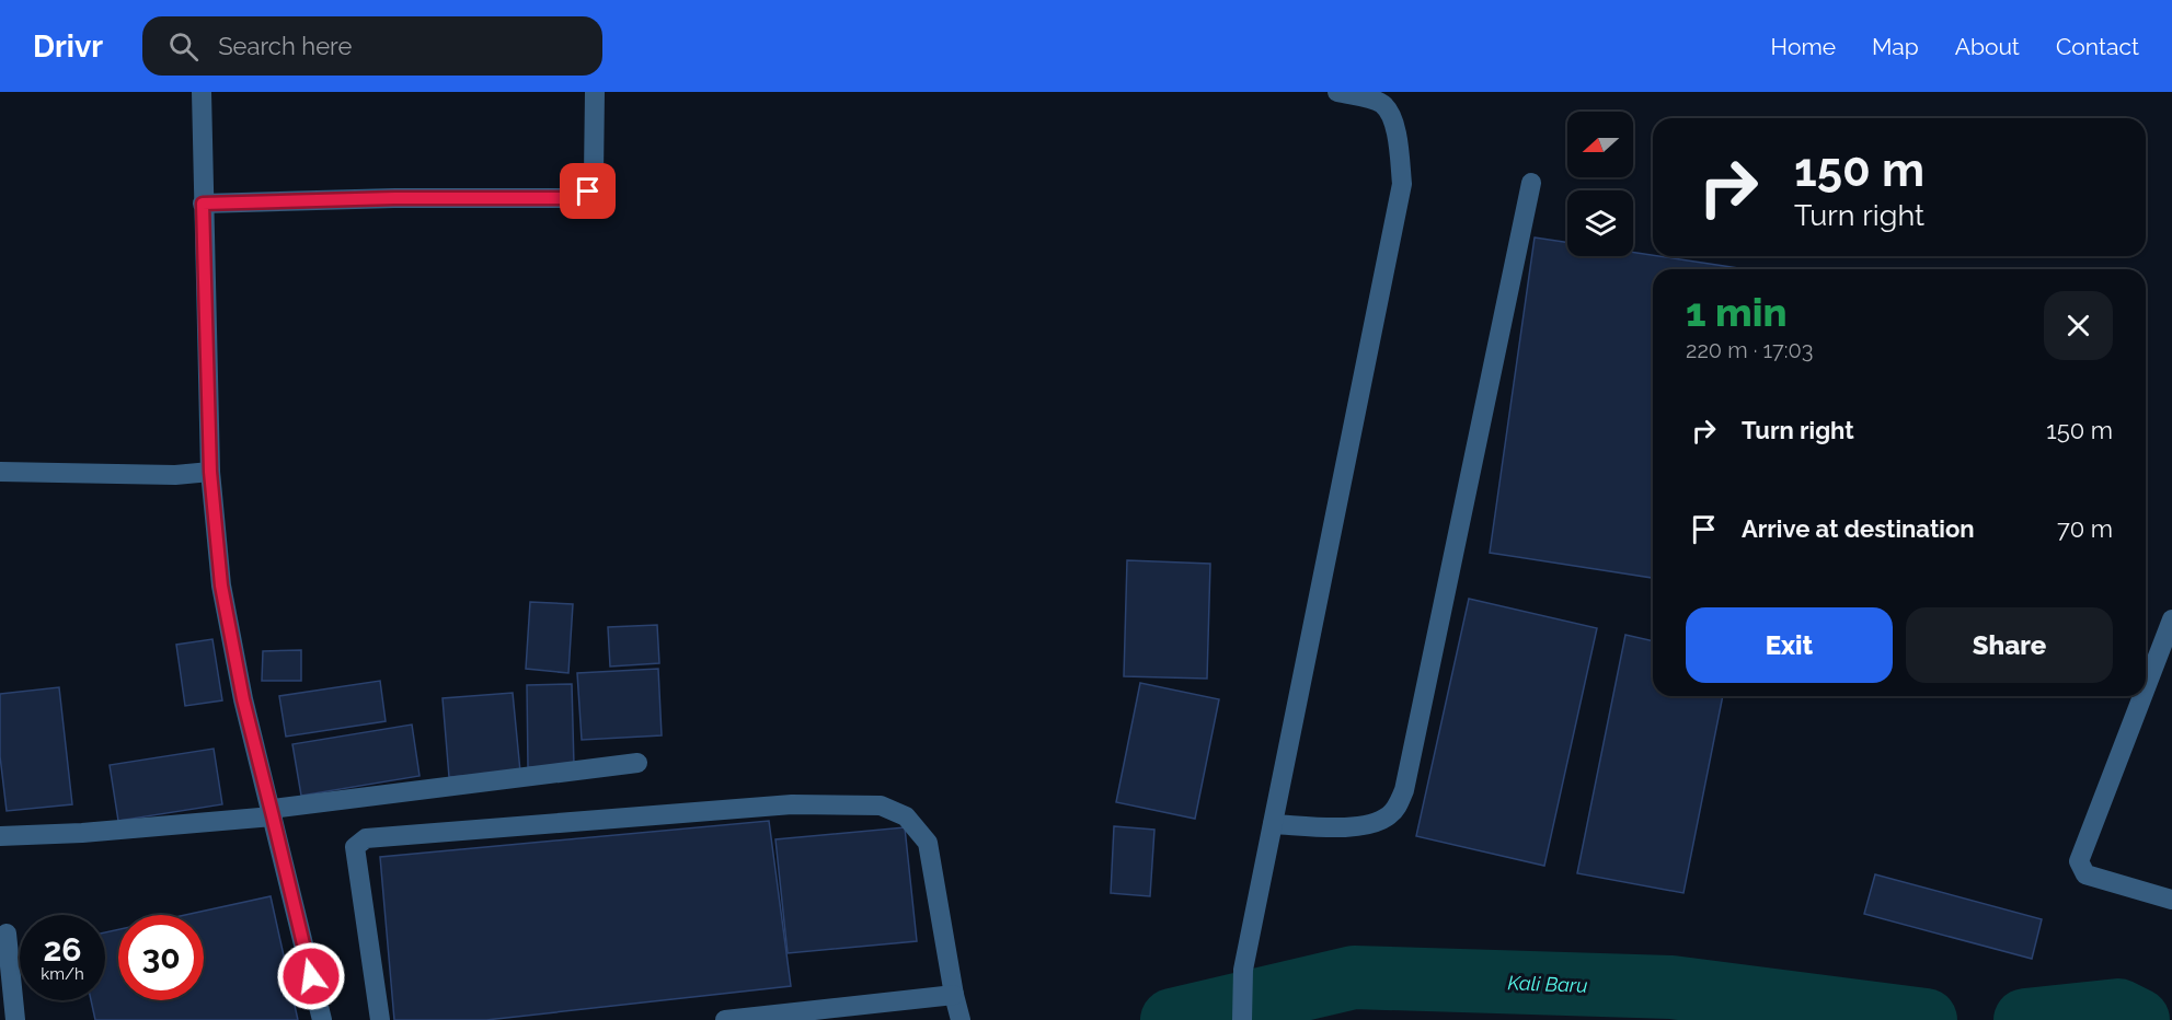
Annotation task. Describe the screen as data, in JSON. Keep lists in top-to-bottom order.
{
  "water": ["Kali Baru"],
  "north": "left",
  "page": {
    "header": "Drivr",
    "search": "Search here",
    "nav": [
      "Home",
      "Map",
      "About",
      "Contact"
    ],
    "turn": ["150 m", "Turn right"],
    "heading": ["1 min", "220 m · 17:03"],
    "list": [
      {
        "name": "Turn right",
        "value": "150 m"
      },
      {
        "name": "Arrive at destination",
        "value": "70 m"
      }
    ],
    "buttons": ["Exit", "Share"],
    "speed": "26 km/h",
    "limit": "30"
  }
}
